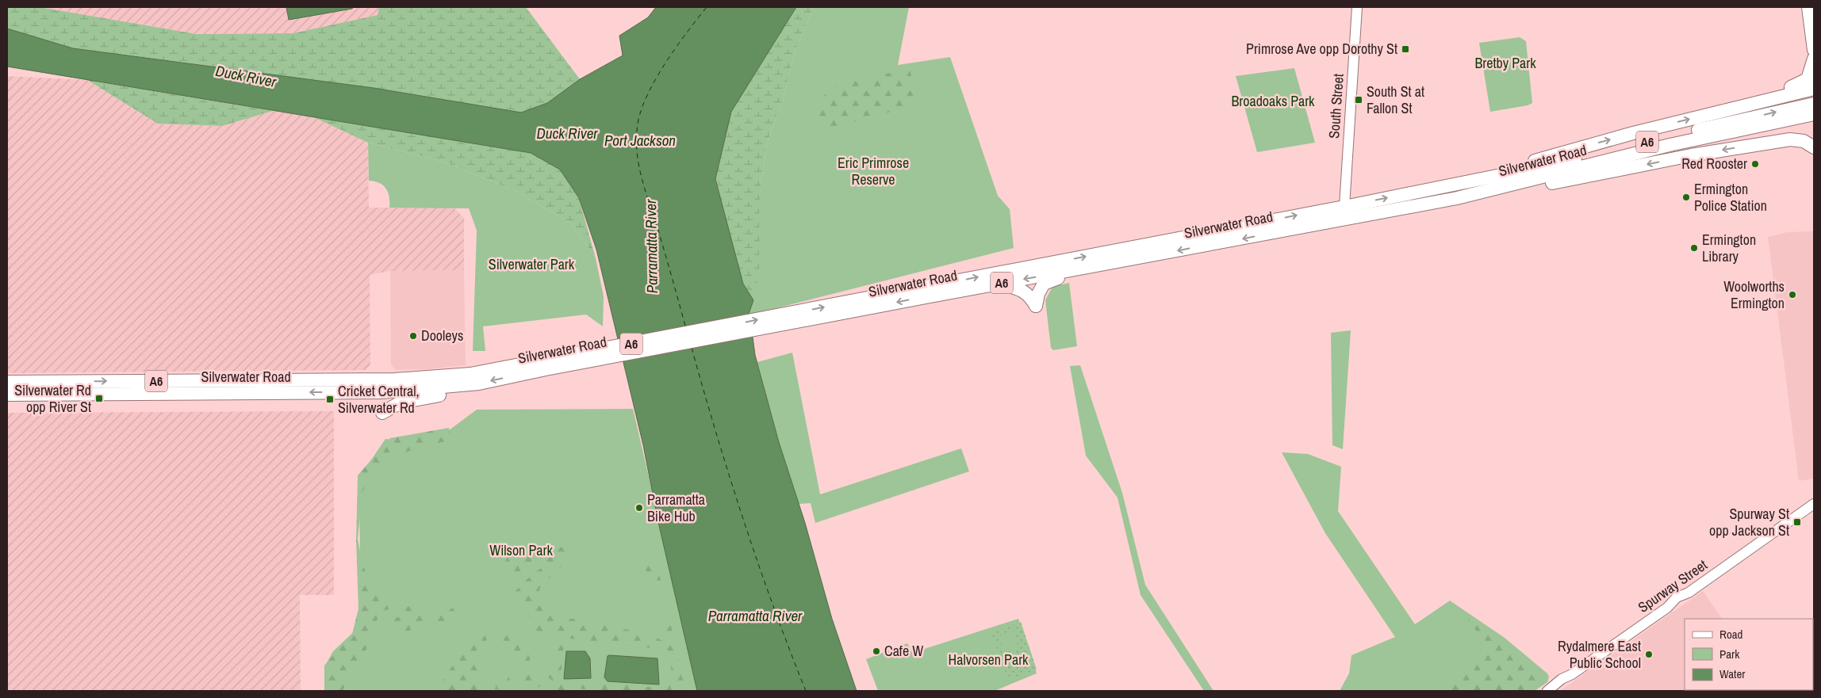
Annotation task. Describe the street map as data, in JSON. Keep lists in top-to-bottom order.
{
  "streets": {
    "highway": ["A6", "Silverwater Road"],
    "street": ["South Street", "Spurway Street"]
  },
  "crossings": [
    ["South Street", "Silverwater Road"]
  ],
  "water": ["Duck River", "Port Jackson", "Parramatta River"],
  "parks": [
    "Bretby Park",
    "Broadoaks Park",
    "Eric Primrose Reserve",
    "Silverwater Park",
    "Wilson Park",
    "Halvorsen Park"
  ],
  "places": {
    "transit": [
      "Primrose Ave opp Dorothy St",
      "South St at Fallon St",
      "Silverwater Rd opp River St",
      "Cricket Central, Silverwater Rd",
      "Spurway St opp Jackson St"
    ],
    "other": [
      "Red Rooster",
      "Ermington Police Station",
      "Ermington Library",
      "Woolworths Ermington",
      "Dooleys",
      "Parramatta Bike Hub",
      "Cafe W",
      "Rydalmere East Public School"
    ]
  },
  "legend": ["Road", "Park", "Water"]
}
